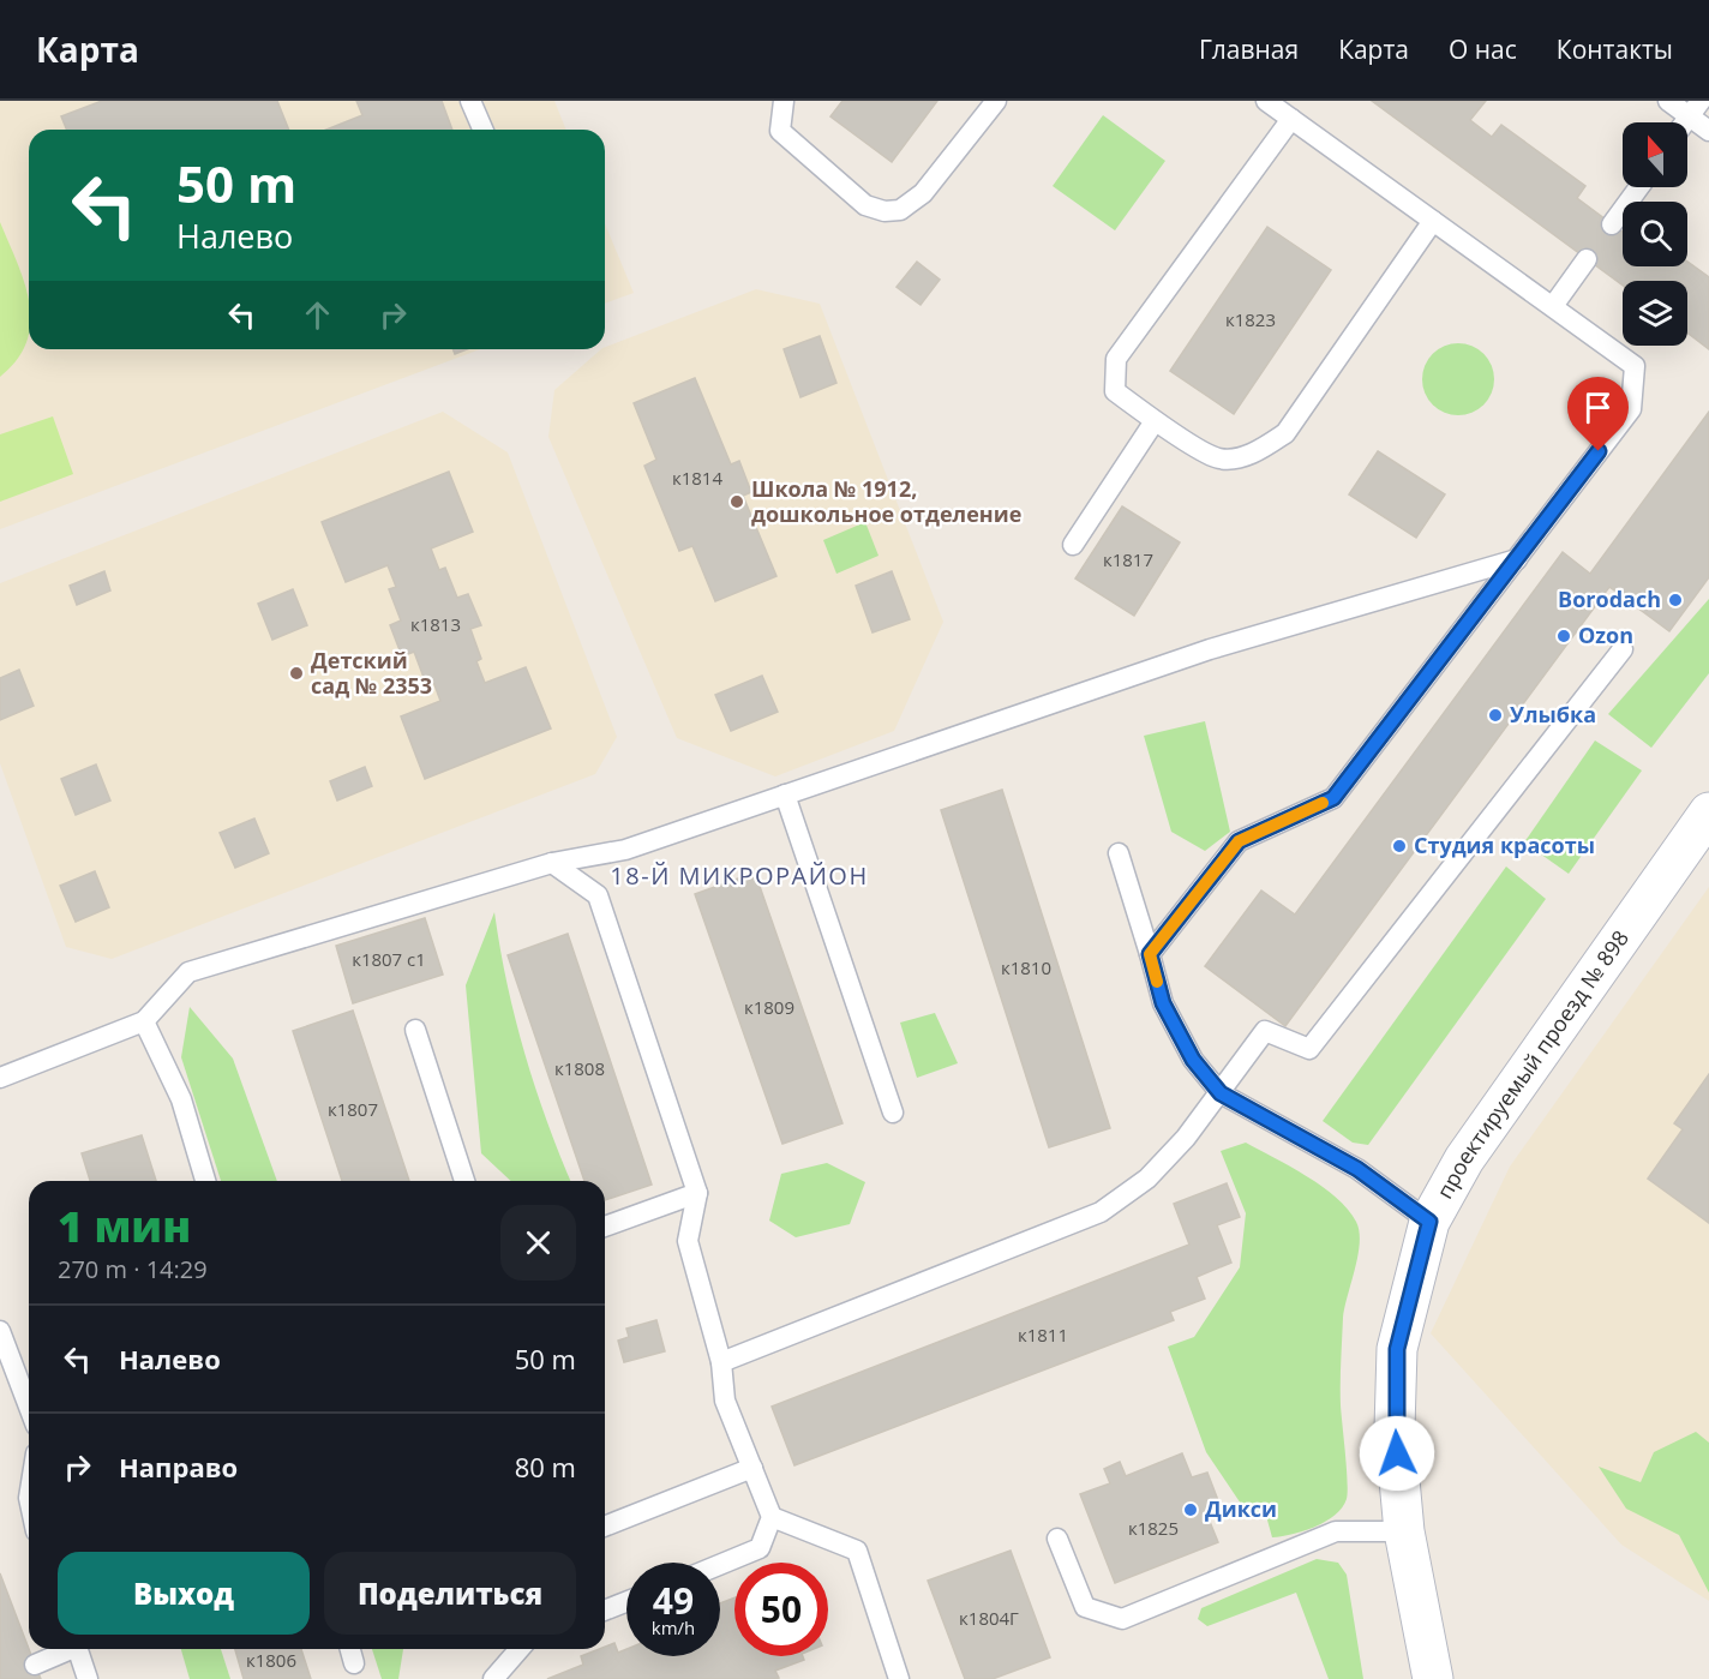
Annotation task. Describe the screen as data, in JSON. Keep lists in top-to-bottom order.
{
  "streets": {
    "main road": ["проектируемый проезд № 898"]
  },
  "districts": ["18-Й МИКРОРАЙОН"],
  "places": [
    "Школа № 1912, дошкольное отделение",
    "Borodach",
    "Ozon",
    "Детский сад № 2353",
    "Улыбка",
    "Студия красоты",
    "Дикси"
  ],
  "house_numbers": [
    "к1823",
    "к1814",
    "к1817",
    "к1813",
    "к1807 с1",
    "к1810",
    "к1809",
    "к1808",
    "к1807",
    "к1811",
    "к1825",
    "к1804Г",
    "к1806"
  ],
  "north": "top",
  "page": {
    "header": "Карта",
    "nav": [
      "Главная",
      "Карта",
      "О нас",
      "Контакты"
    ],
    "turn": ["50 m", "Налево"],
    "heading": ["1 мин", "270 m · 14:29"],
    "list": [
      {
        "name": "Налево",
        "value": "50 m"
      },
      {
        "name": "Направо",
        "value": "80 m"
      }
    ],
    "buttons": ["Выход", "Поделиться"],
    "speed": "49 km/h",
    "limit": "50"
  }
}
